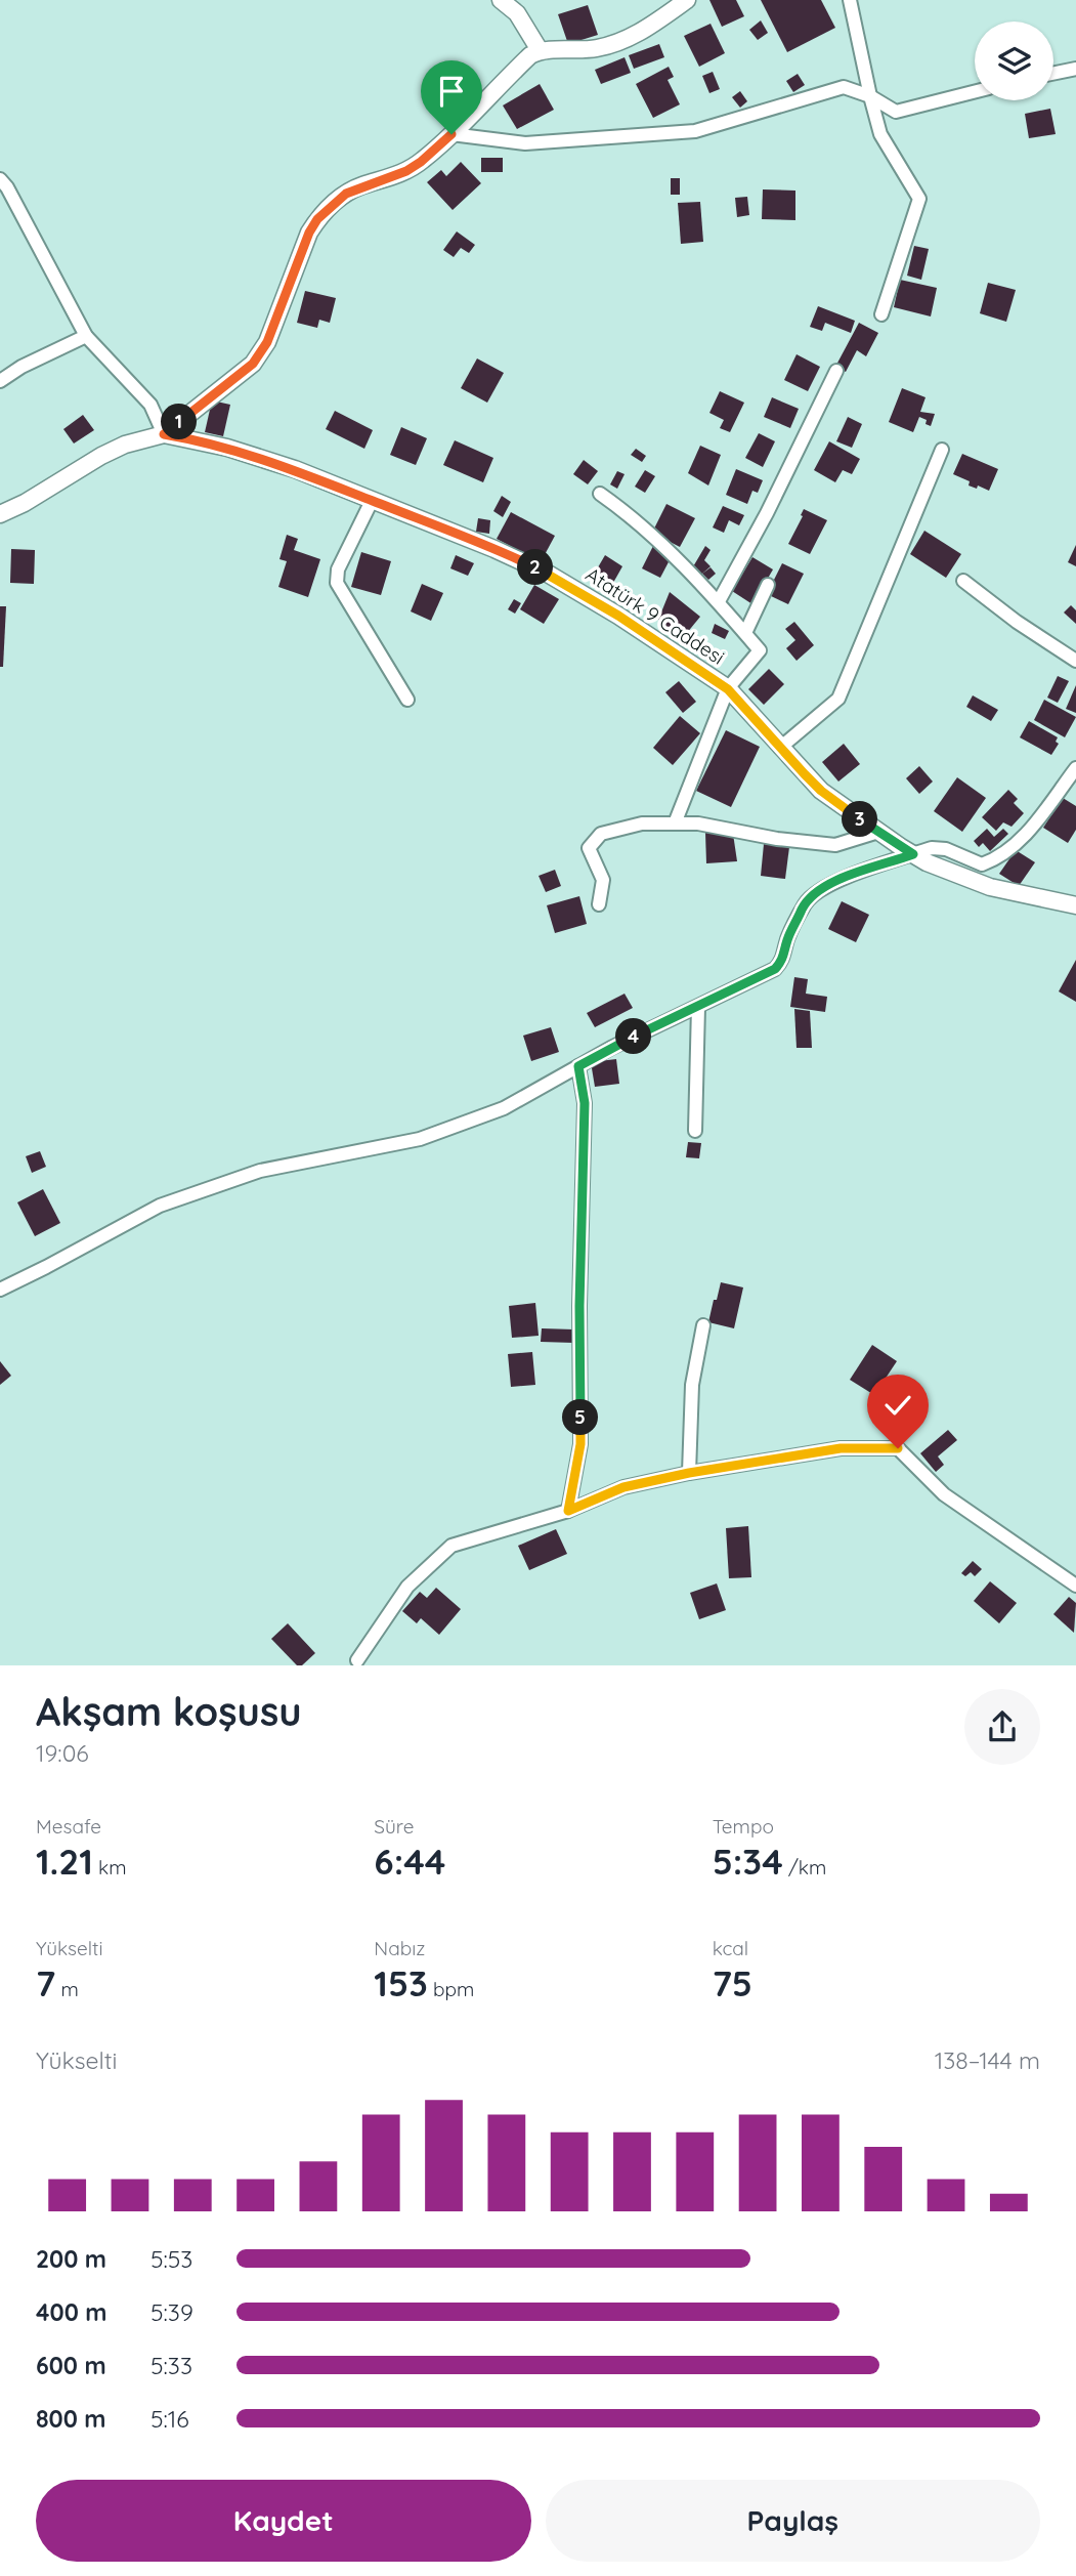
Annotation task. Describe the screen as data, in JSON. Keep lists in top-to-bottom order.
{
  "streets": {
    "street": ["Atatürk 9 Caddesi"]
  },
  "page": {
    "pins": [
      "1",
      "2",
      "3",
      "4",
      "5"
    ],
    "heading": ["Akşam koşusu", "19:06"],
    "stats": [
      ["Mesafe", "1.21 km"],
      ["Süre", "6:44"],
      ["Tempo", "5:34 /km"],
      ["Yükselti", "7 m"],
      ["Nabız", "153 bpm"],
      ["kcal", "75"]
    ],
    "chart": ["Yükselti", "138–144 m"],
    "list": [
      {
        "name": "200 m",
        "note": "5:53"
      },
      {
        "name": "400 m",
        "note": "5:39"
      },
      {
        "name": "600 m",
        "note": "5:33"
      },
      {
        "name": "800 m",
        "note": "5:16"
      }
    ],
    "buttons": ["Kaydet", "Paylaş"]
  }
}
